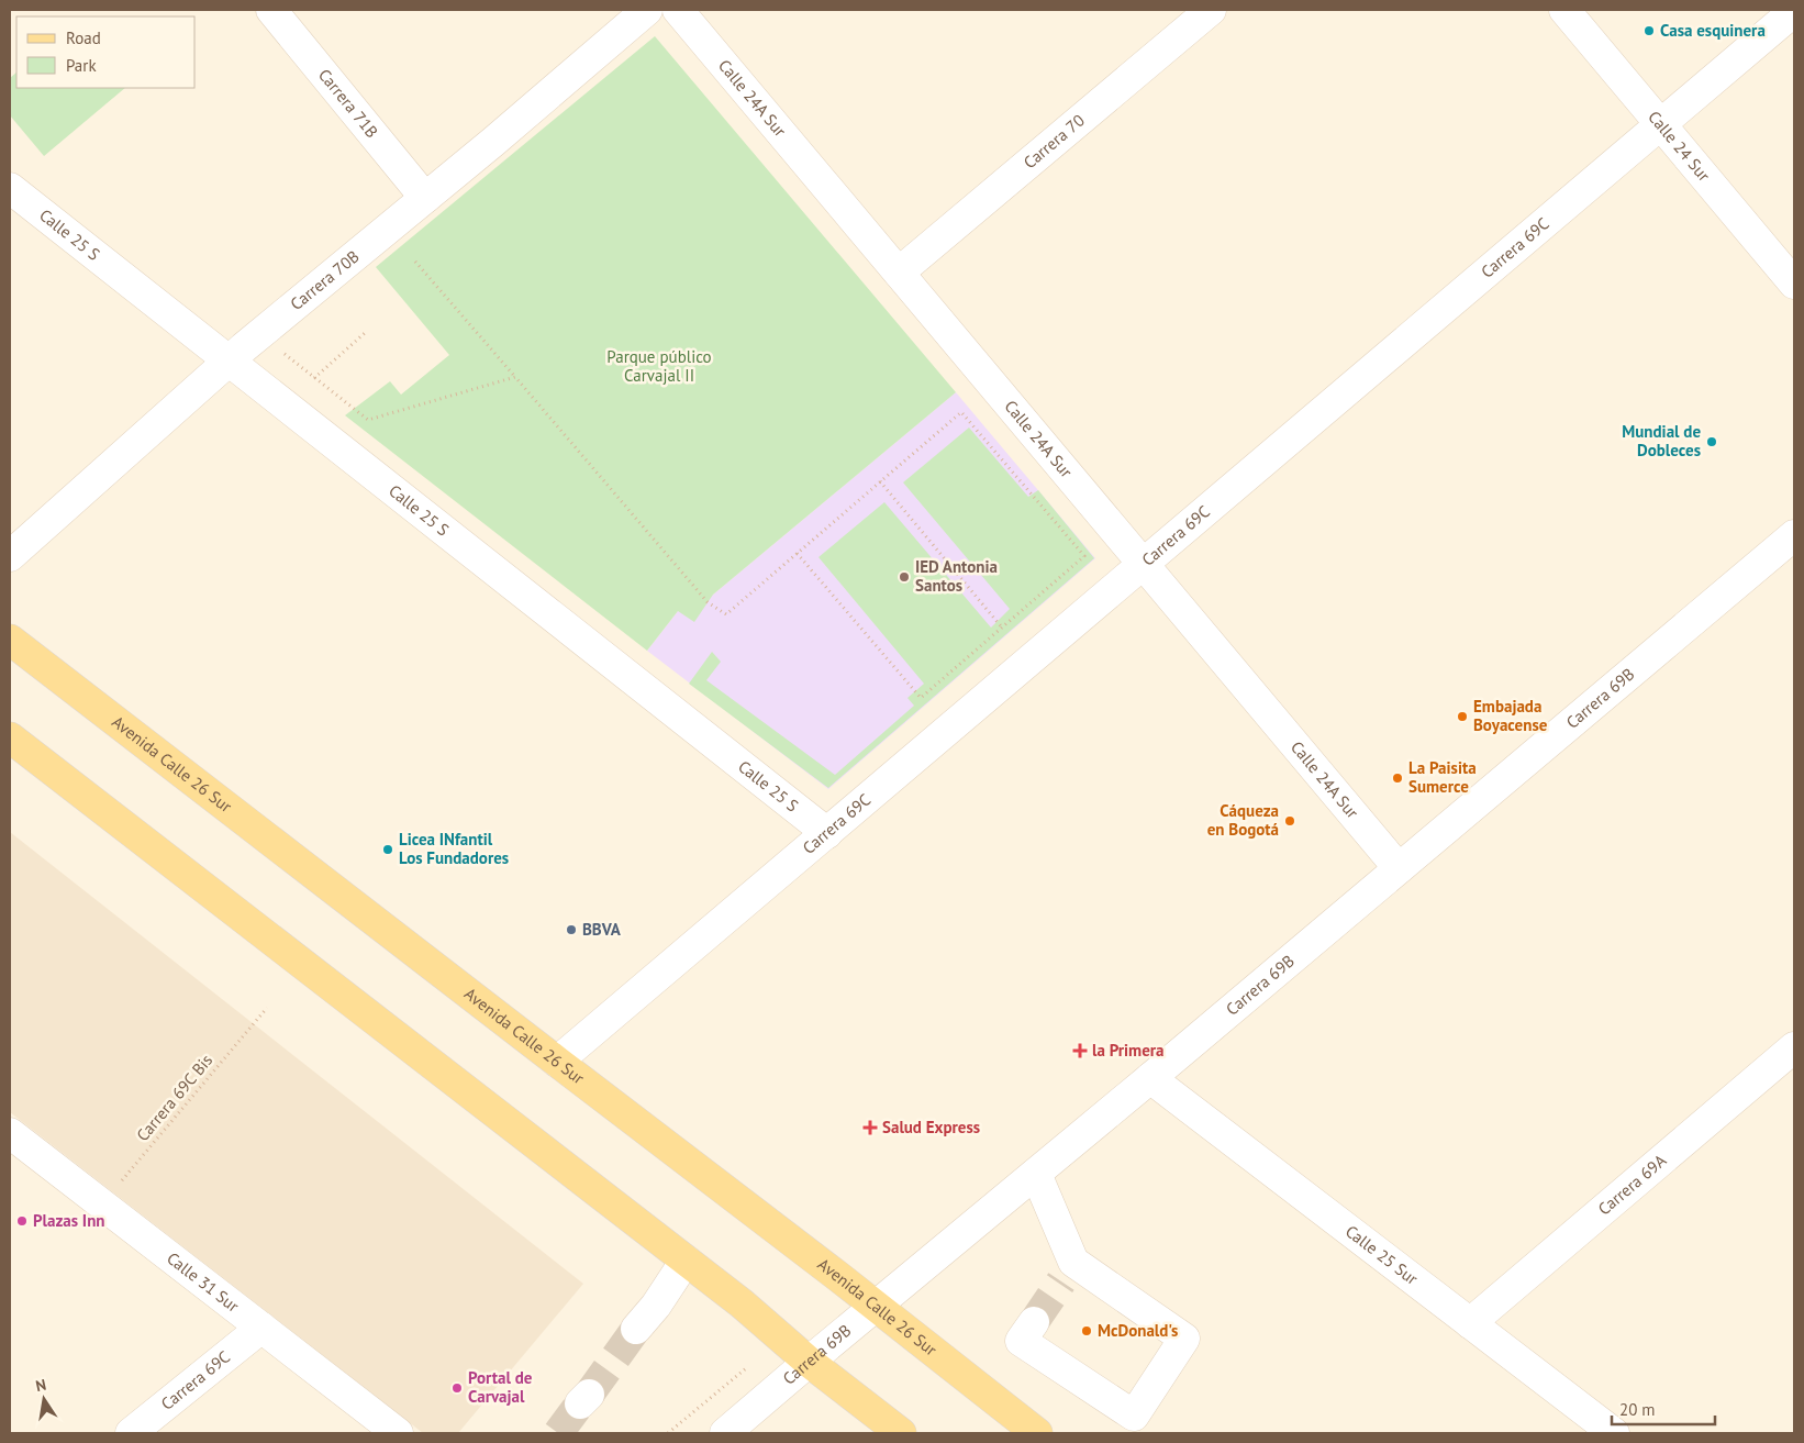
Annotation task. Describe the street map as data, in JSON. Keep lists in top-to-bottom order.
{
  "streets": {
    "main road": ["Avenida Calle 26 Sur"],
    "street": [
      "Calle 24A Sur",
      "Carrera 71B",
      "Carrera 70",
      "Calle 24 Sur",
      "Calle 25 S",
      "Carrera 69C",
      "Carrera 70B",
      "Carrera 69B",
      "Carrera 69A",
      "Calle 25 Sur",
      "Calle 31 Sur"
    ],
    "path": ["Carrera 69C Bis"]
  },
  "crossings": [
    ["Calle 24A Sur", "Carrera 70"],
    ["Calle 24A Sur", "Carrera 69C"],
    ["Calle 24A Sur", "Carrera 69B"],
    ["Carrera 71B", "Carrera 70B"],
    ["Calle 24 Sur", "Carrera 69C"],
    ["Calle 25 S", "Carrera 69C"],
    ["Calle 25 S", "Carrera 70B"],
    ["Carrera 69C", "Avenida Calle 26 Sur"],
    ["Carrera 69C", "Calle 31 Sur"],
    ["Carrera 69B", "Avenida Calle 26 Sur"],
    ["Carrera 69B", "Calle 25 Sur"],
    ["Carrera 69C Bis", "Calle 31 Sur"],
    ["Carrera 69A", "Calle 25 Sur"]
  ],
  "parks": ["Parque público Carvajal II"],
  "places": {
    "other": [
      "Casa esquinera",
      "Mundial de Dobleces",
      "IED Antonia Santos",
      "Embajada Boyacense",
      "La Paisita Sumerce",
      "Cáqueza en Bogotá",
      "Licea INfantil Los Fundadores",
      "BBVA",
      "Plazas Inn",
      "McDonald's",
      "Portal de Carvajal"
    ],
    "health": ["la Primera", "Salud Express"]
  },
  "legend": ["Road", "Park"],
  "scale_bar": "20 m",
  "north": "top"
}
